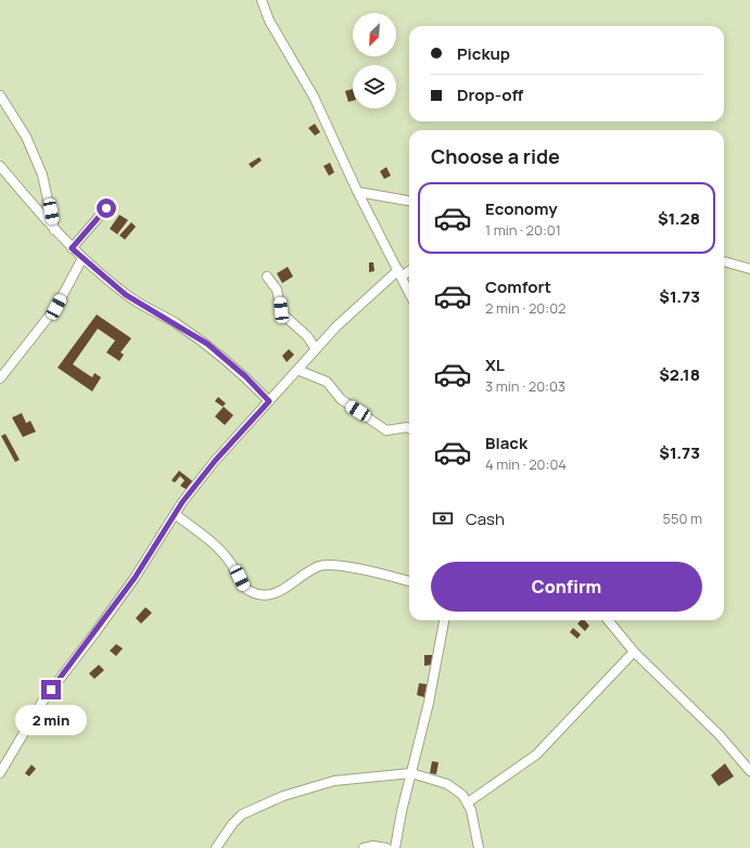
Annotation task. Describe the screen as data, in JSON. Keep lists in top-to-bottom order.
{
  "north": "bottom left",
  "page": {
    "banner": ["Pickup", "Drop-off"],
    "heading": "Choose a ride",
    "list": [
      {
        "name": "Economy",
        "note": "1 min · 20:01",
        "value": "$1.28"
      },
      {
        "name": "Comfort",
        "note": "2 min · 20:02",
        "value": "$1.73"
      },
      {
        "name": "XL",
        "note": "3 min · 20:03",
        "value": "$2.18"
      },
      {
        "name": "Black",
        "note": "4 min · 20:04",
        "value": "$1.73"
      }
    ],
    "pay": ["Cash", "550 m"],
    "buttons": "Confirm",
    "bubble": "2 min"
  }
}
